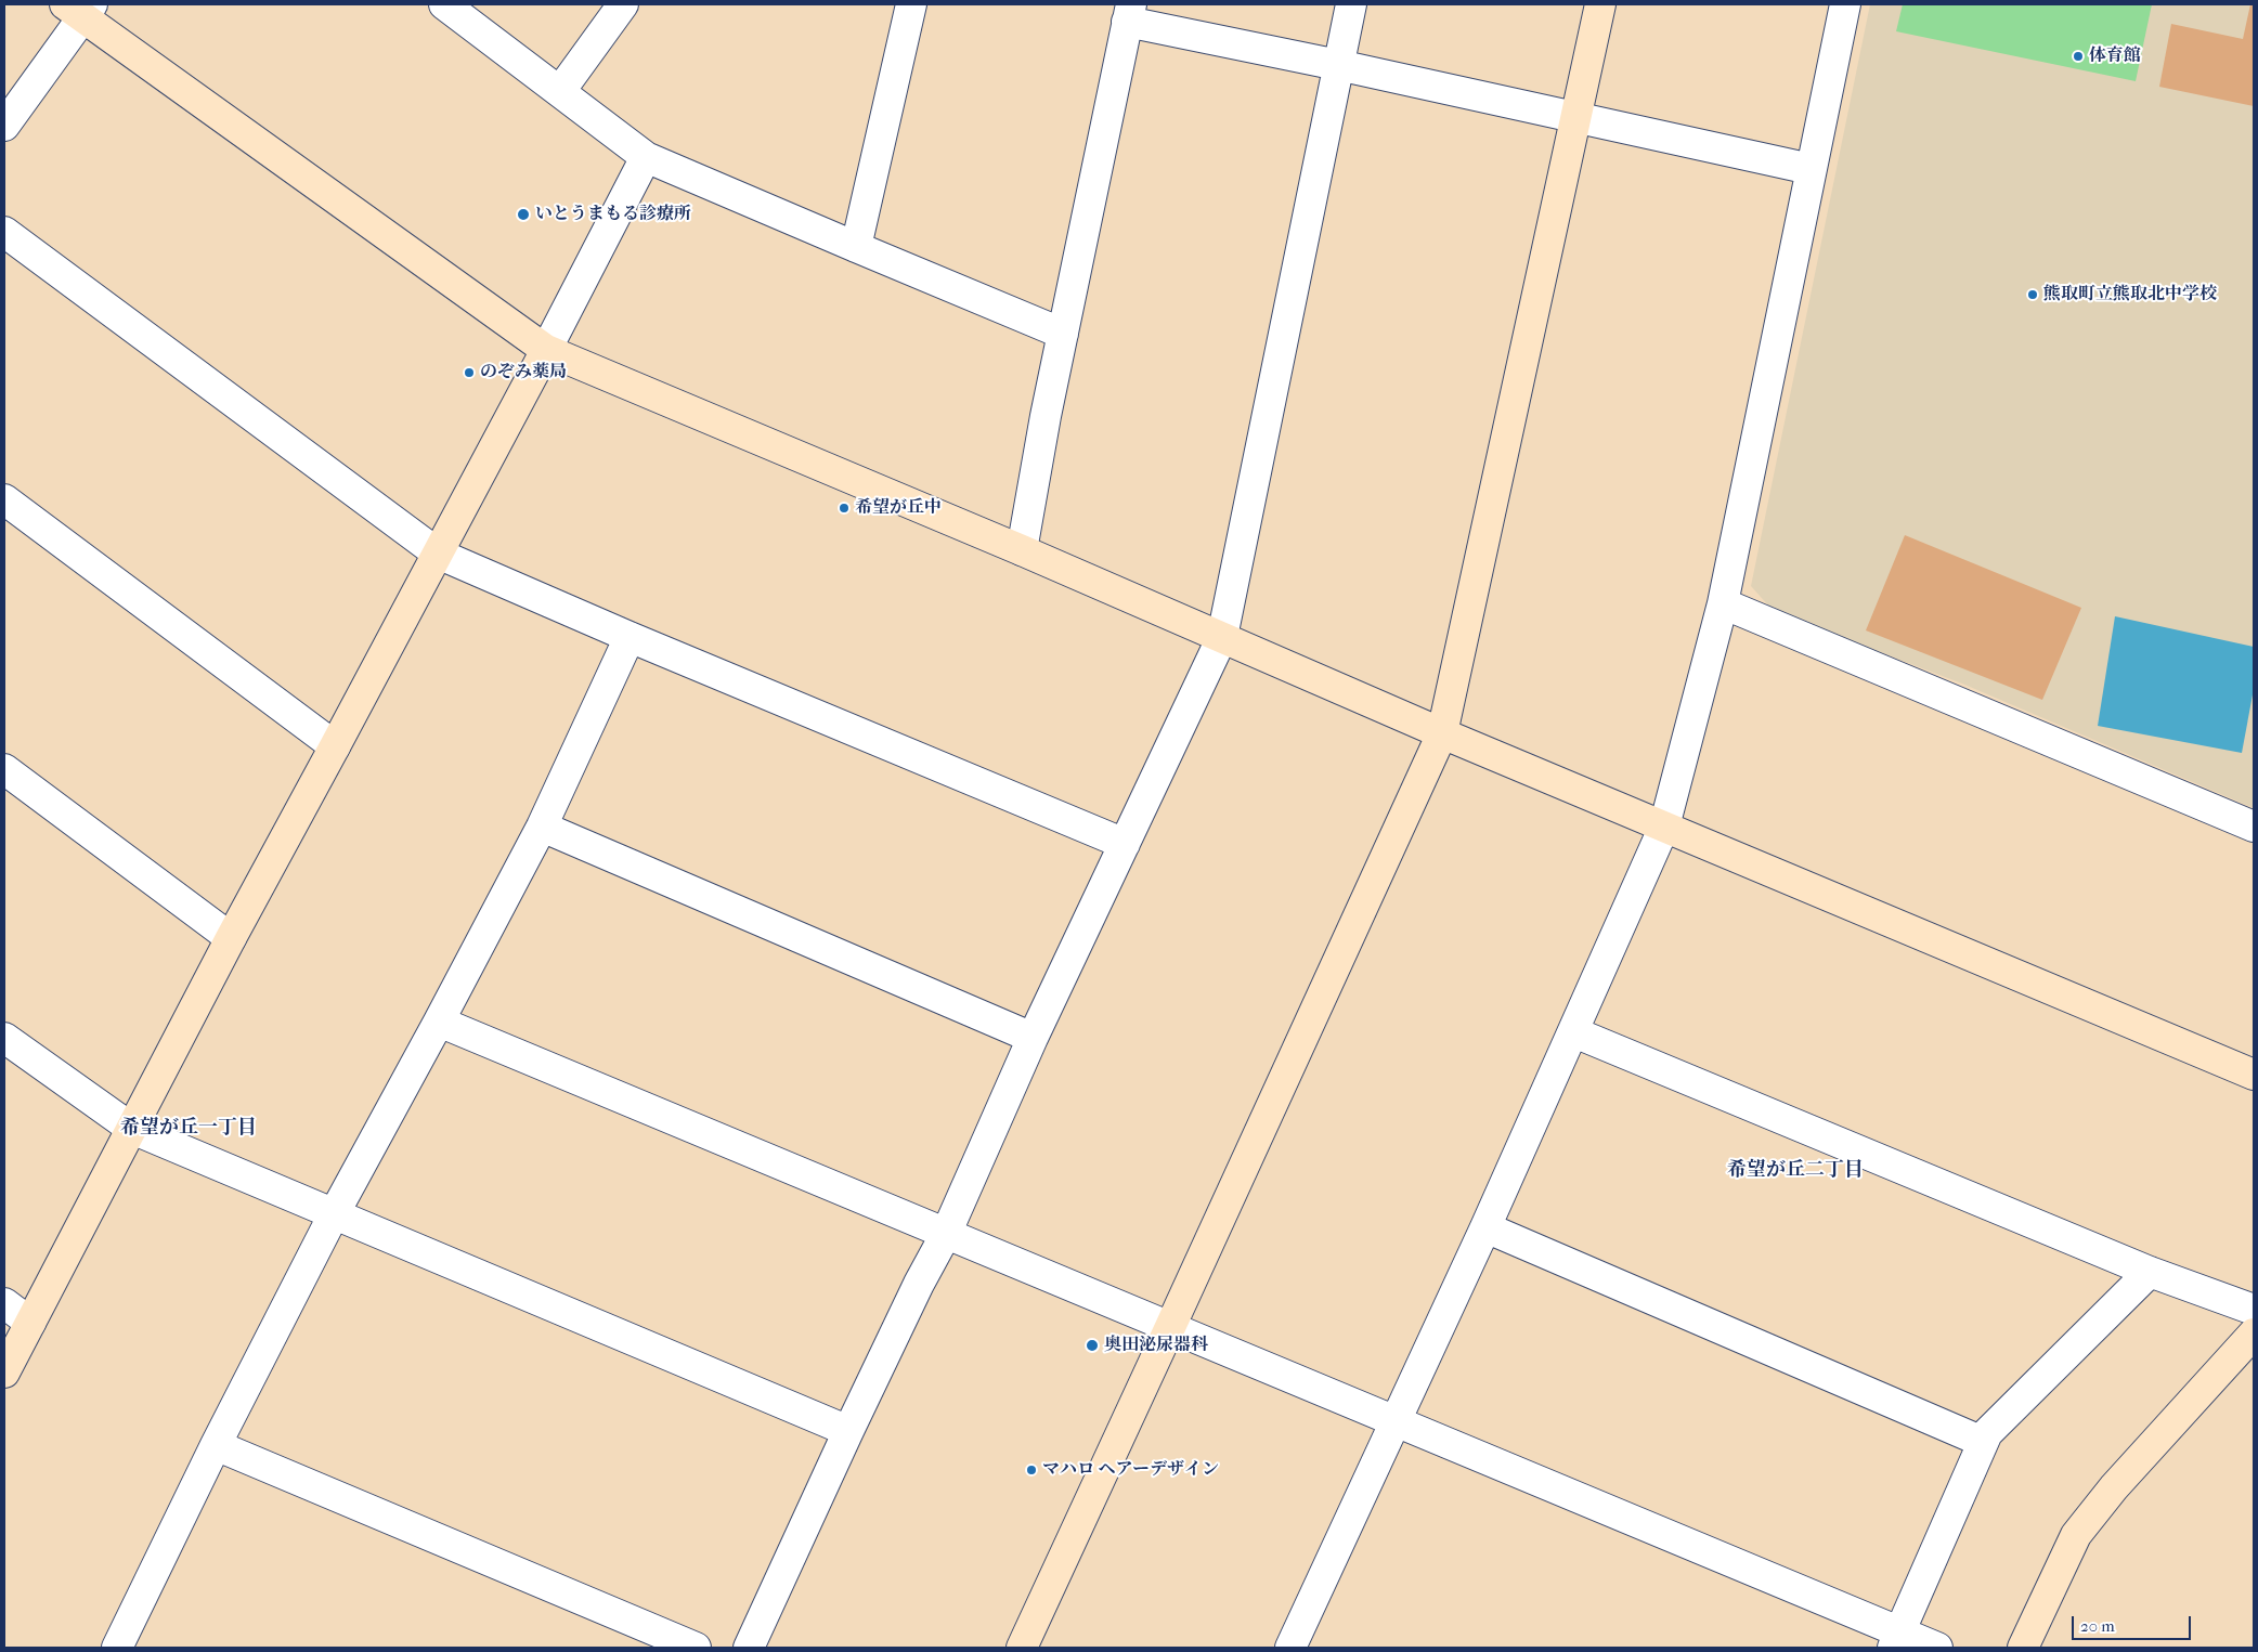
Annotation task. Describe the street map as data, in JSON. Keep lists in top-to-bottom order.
{
  "districts": ["希望が丘一丁目", "希望が丘二丁目"],
  "places": [
    "体育館",
    "いとうまもる診療所",
    "熊取町立熊取北中学校",
    "のぞみ薬局",
    "希望が丘中",
    "奥田泌尿器科",
    "マハロ ヘアーデザイン"
  ],
  "scale_bar": "20 m"
}
